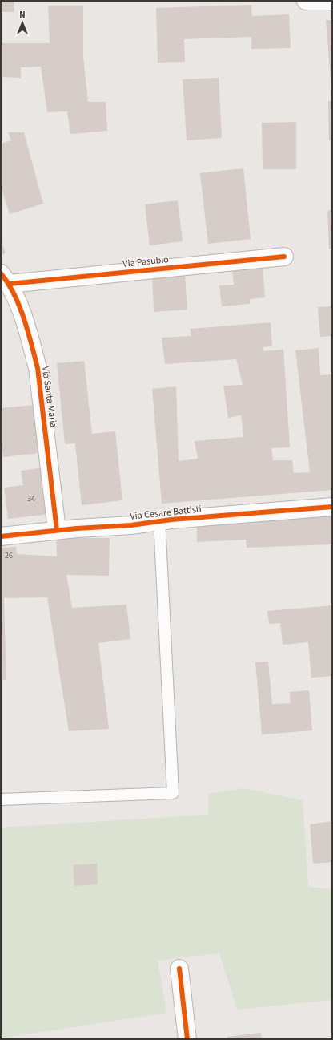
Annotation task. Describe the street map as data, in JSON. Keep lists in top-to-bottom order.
{
  "streets": {
    "street": ["Via Pasubio", "Via Santa Maria", "Via Cesare Battisti"]
  },
  "crossings": [
    ["Via Pasubio", "Via Santa Maria"],
    ["Via Santa Maria", "Via Cesare Battisti"]
  ],
  "house_numbers": ["34", "26"],
  "north": "top"
}
